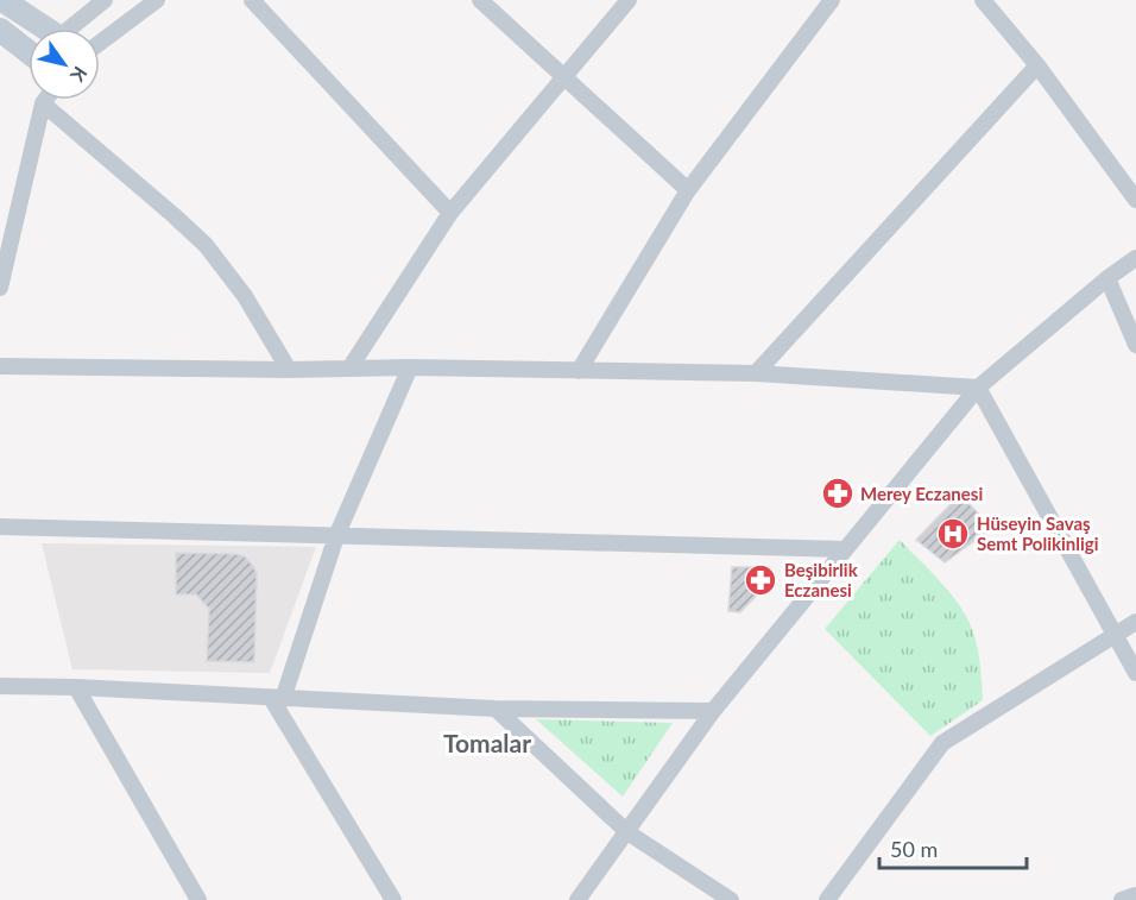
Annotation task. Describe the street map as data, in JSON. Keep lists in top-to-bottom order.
{
  "districts": ["Tomalar"],
  "places": {
    "pharmacy": ["Merey Eczanesi", "Beşibirlik Eczanesi"],
    "hospital": ["Hüseyin Savaş Semt Polikinligi"]
  },
  "scale_bar": "50 m",
  "north": "bottom right"
}
